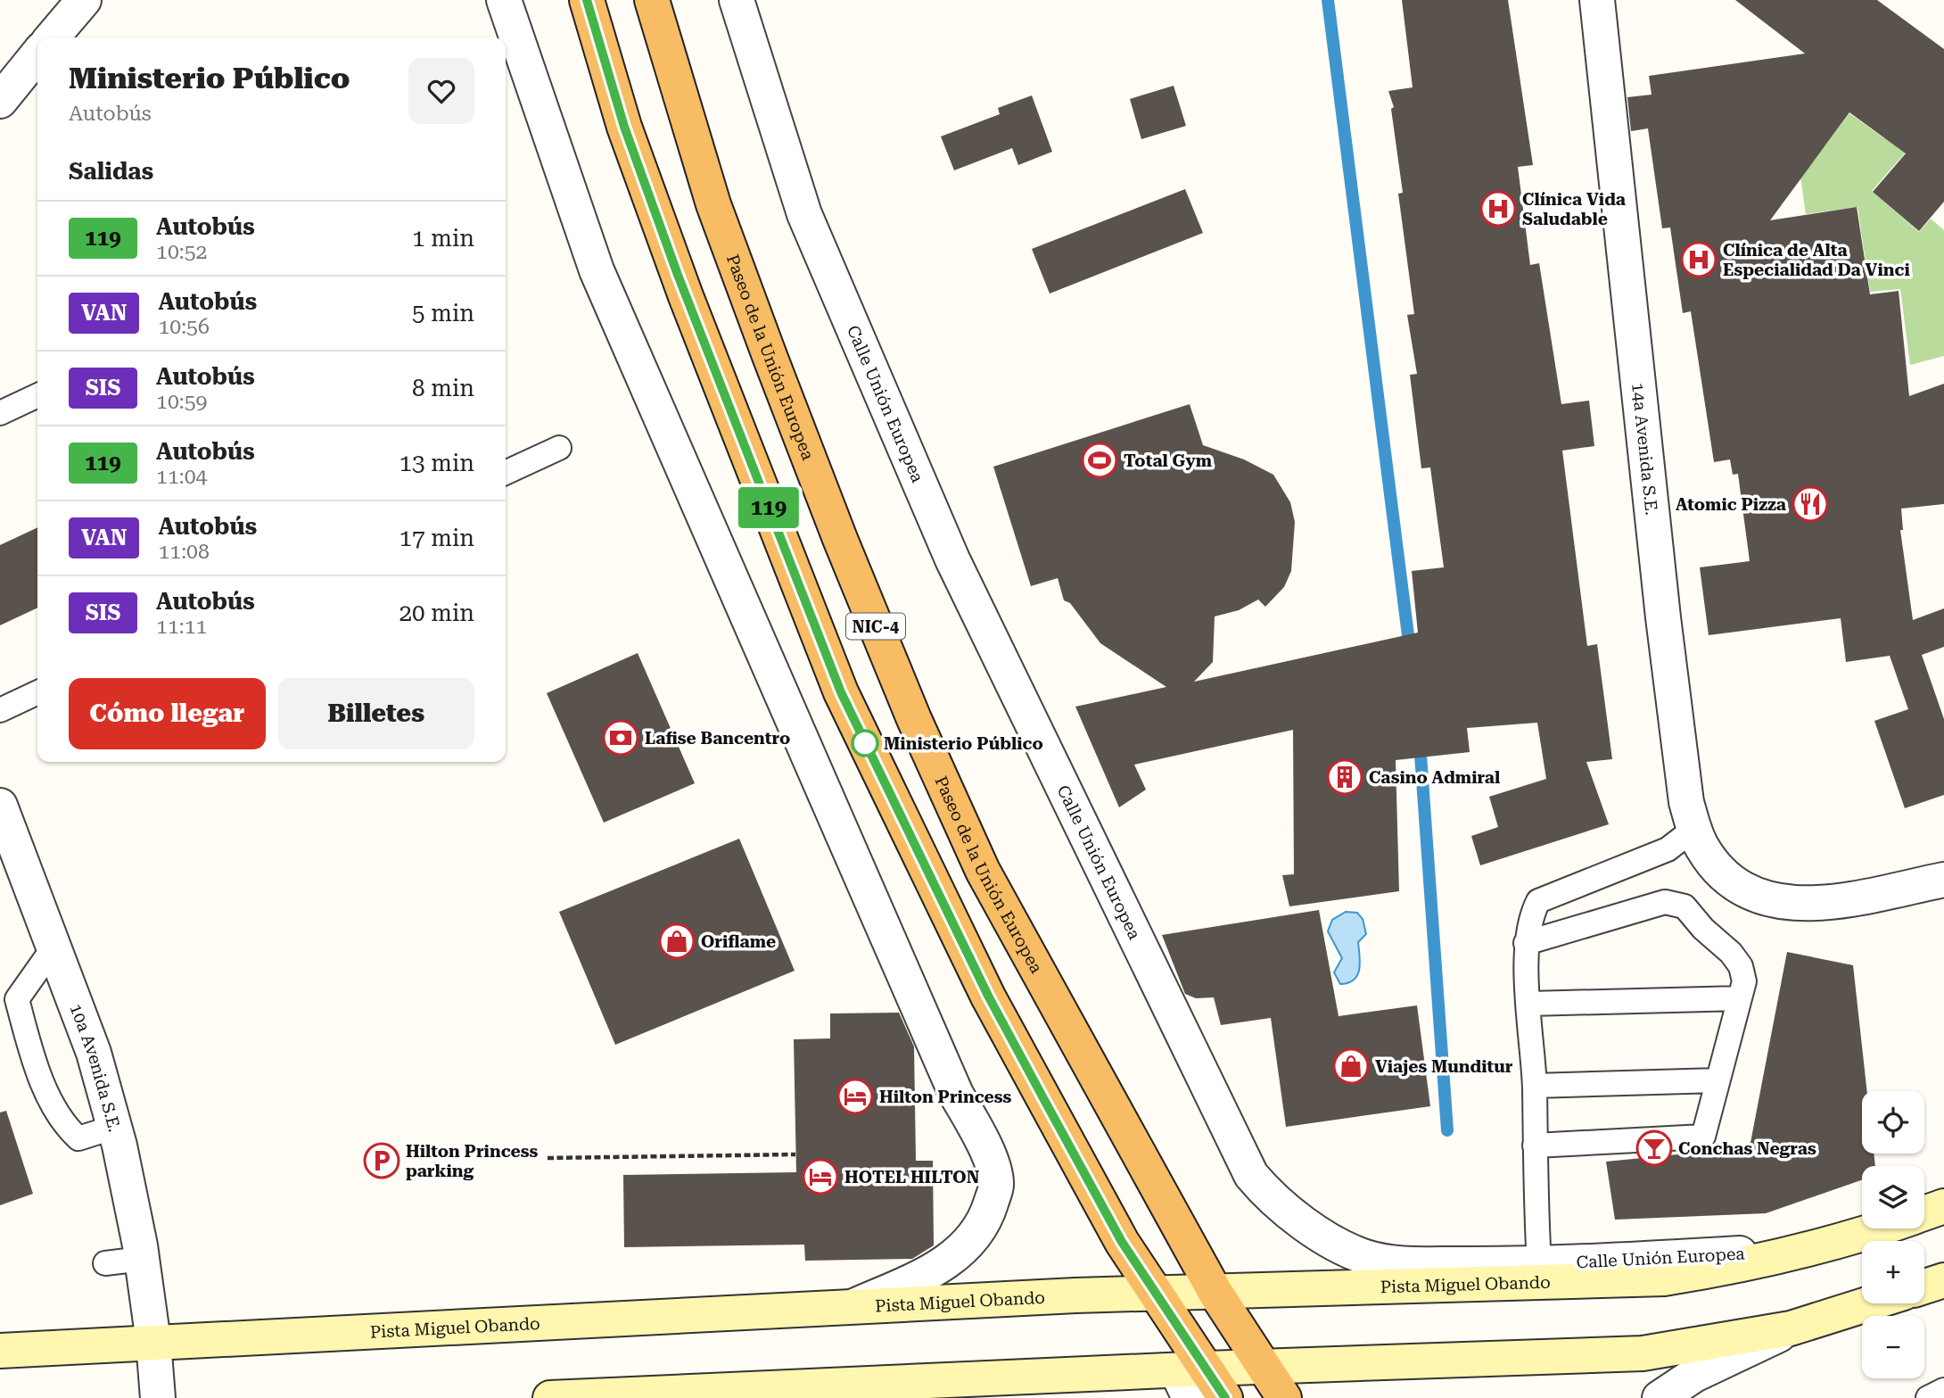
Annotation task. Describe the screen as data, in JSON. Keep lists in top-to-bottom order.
{
  "streets": {
    "highway": ["Paseo de la Unión Europea", "NIC-4"],
    "main road": ["Pista Miguel Obando"],
    "street": ["Calle Unión Europea", "14a Avenida S.E.", "10a Avenida S.E."]
  },
  "crossings": [
    ["Paseo de la Unión Europea", "Pista Miguel Obando"],
    ["Calle Unión Europea", "Pista Miguel Obando"],
    ["NIC-4", "Pista Miguel Obando"],
    ["10a Avenida S.E.", "Pista Miguel Obando"]
  ],
  "places": {
    "hospital": ["Clínica Vida Saludable", "Clínica de Alta Especialidad Da Vinci"],
    "sports": ["Total Gym"],
    "restaurant": ["Atomic Pizza"],
    "bank": ["Lafise Bancentro"],
    "other": ["Ministerio Público"],
    "building": ["Casino Admiral"],
    "shop": ["Oriflame", "Viajes Munditur"],
    "hotel": ["Hilton Princess", "HOTEL HILTON"],
    "bar": ["Conchas Negras"],
    "parking": ["Hilton Princess parking"]
  },
  "lines": ["bus line 119"],
  "page": {
    "on_map": "119",
    "heading": [
      ["Ministerio Público", "Autobús"],
      "Salidas"
    ],
    "list": [
      {
        "mark": "119",
        "name": "Autobús",
        "note": "10:52",
        "value": "1 min"
      },
      {
        "mark": "VAN",
        "name": "Autobús",
        "note": "10:56",
        "value": "5 min"
      },
      {
        "mark": "SIS",
        "name": "Autobús",
        "note": "10:59",
        "value": "8 min"
      },
      {
        "mark": "119",
        "name": "Autobús",
        "note": "11:04",
        "value": "13 min"
      },
      {
        "mark": "VAN",
        "name": "Autobús",
        "note": "11:08",
        "value": "17 min"
      },
      {
        "mark": "SIS",
        "name": "Autobús",
        "note": "11:11",
        "value": "20 min"
      }
    ],
    "buttons": ["Cómo llegar", "Billetes"],
    "map_buttons": ["+", "−"]
  }
}
